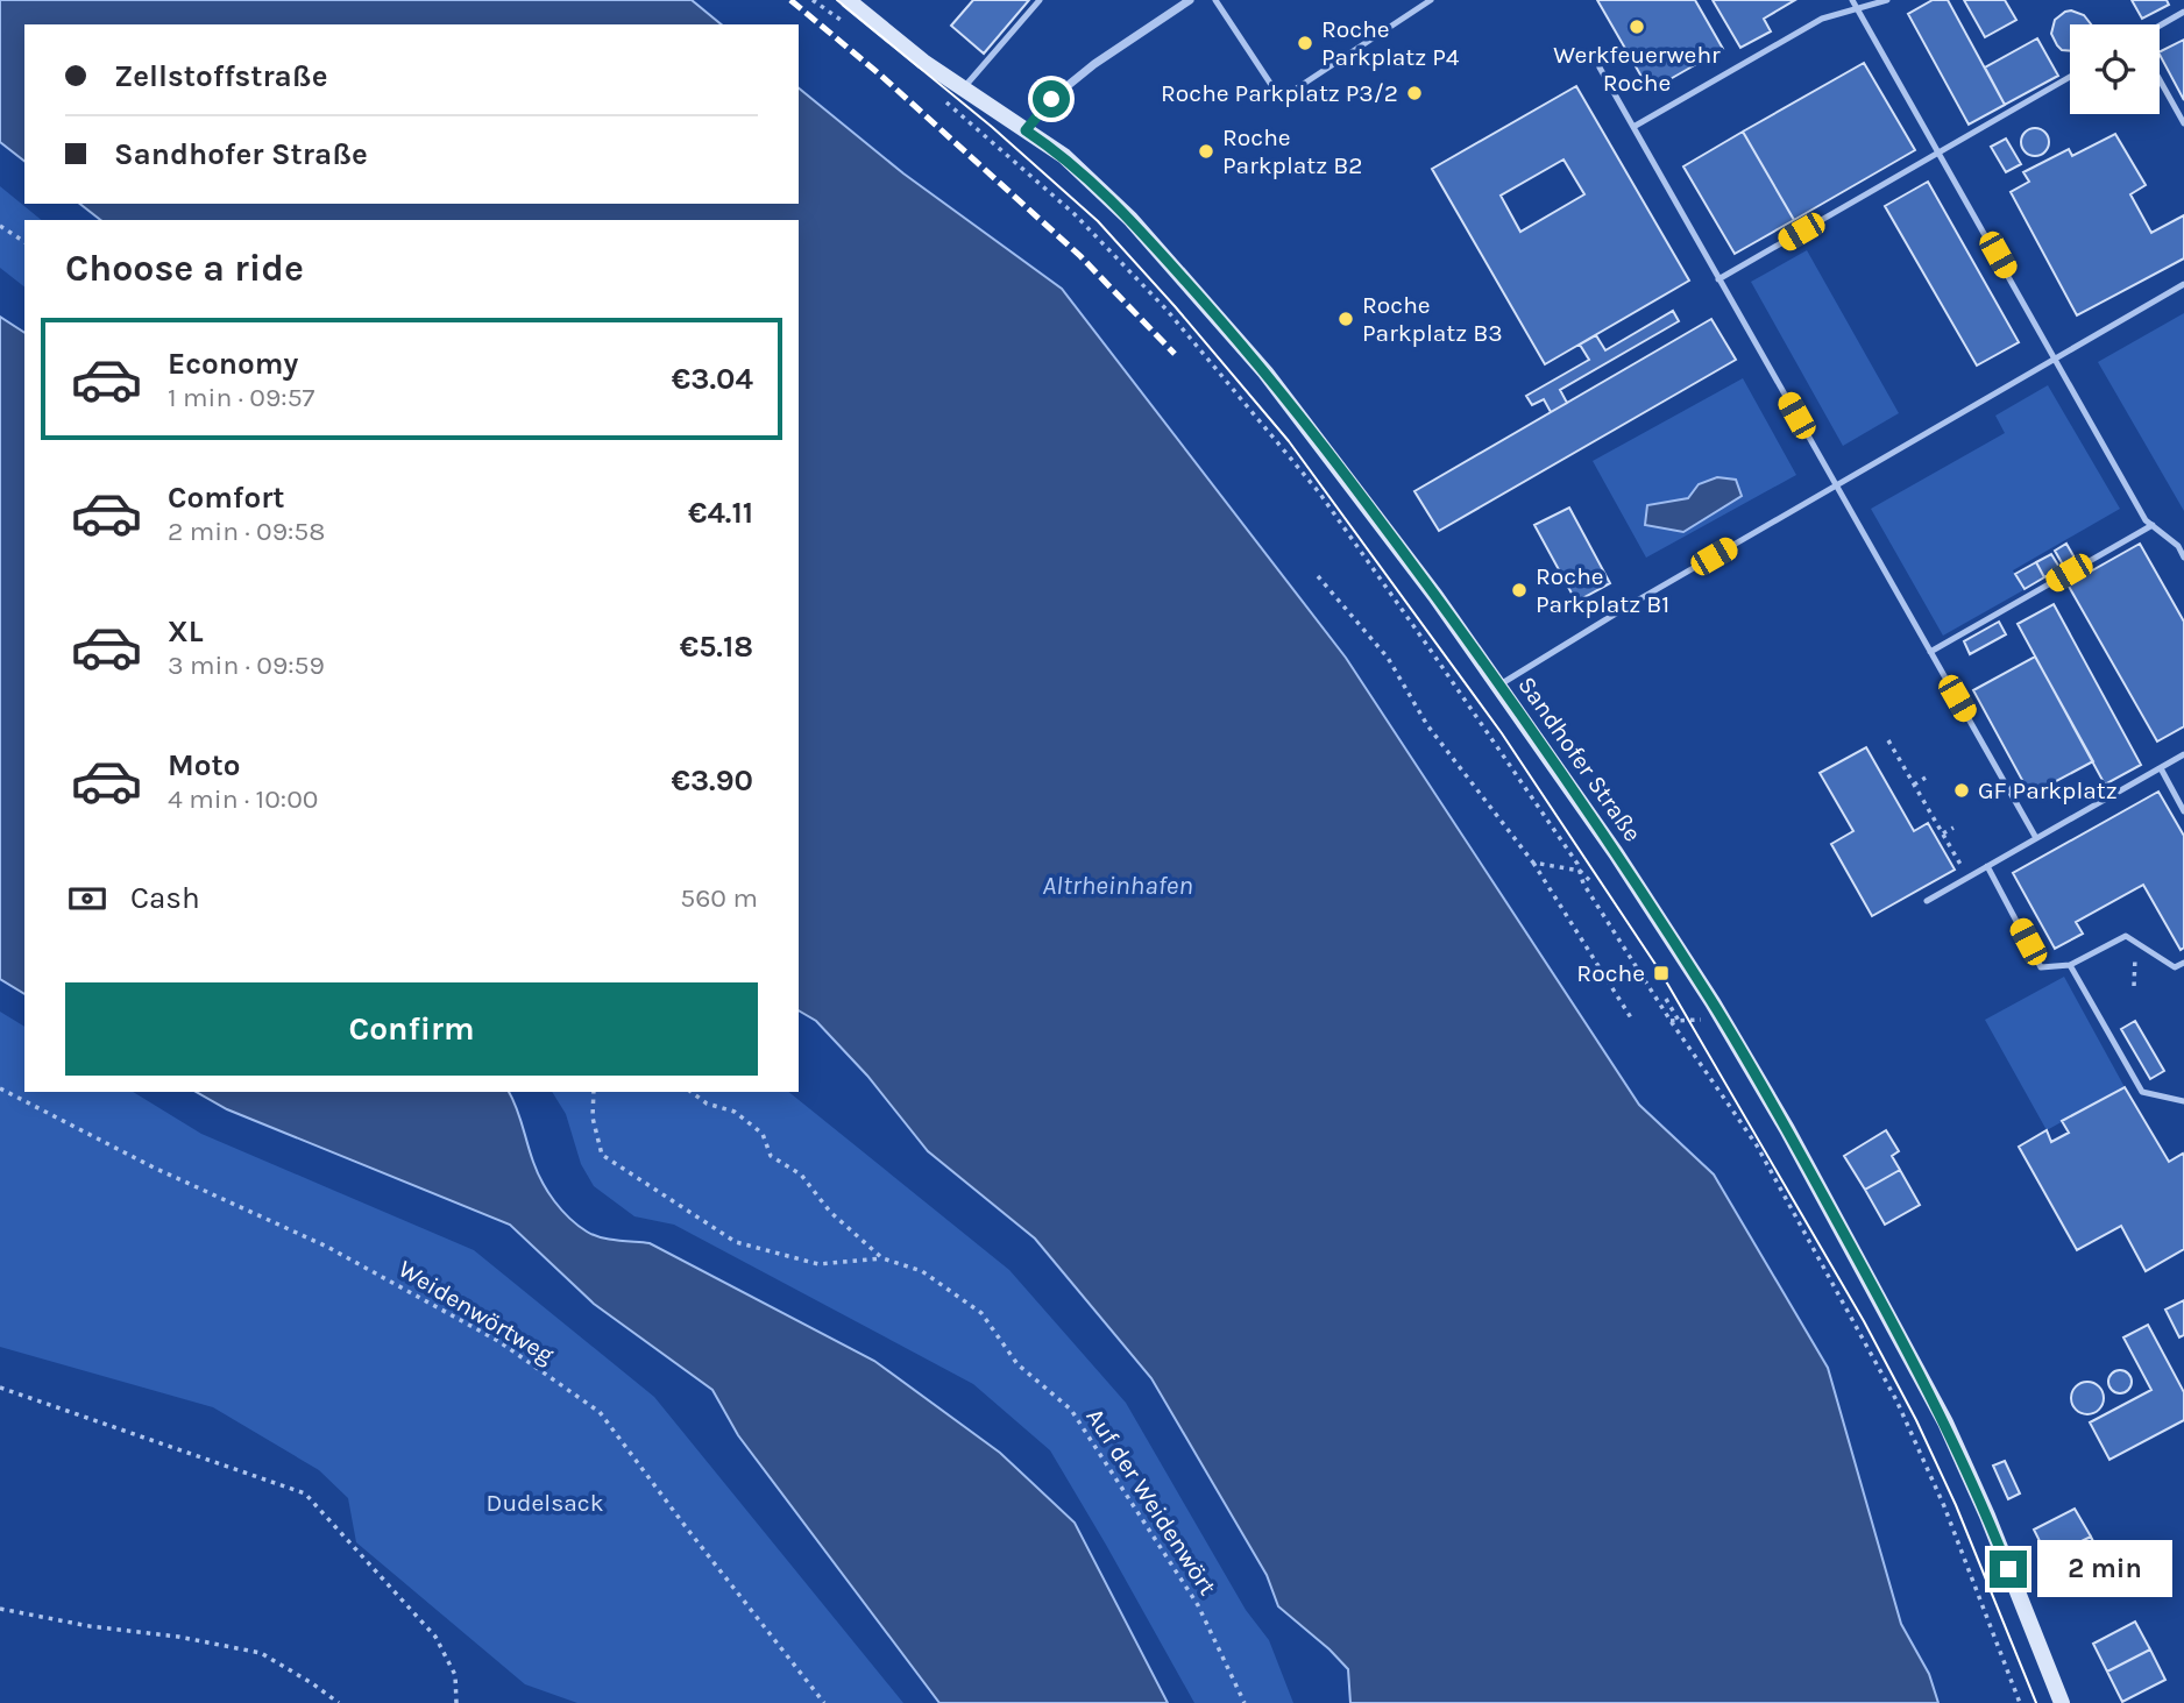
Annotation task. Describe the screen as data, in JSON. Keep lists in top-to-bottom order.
{
  "streets": {
    "street": ["Sandhofer Straße"],
    "path": ["Weidenwörtweg", "Auf der Weidenwört"]
  },
  "water": ["Altrheinhafen"],
  "parks": ["Dudelsack"],
  "places": {
    "other": [
      "Werkfeuerwehr Roche",
      "Roche Parkplatz P4",
      "Roche Parkplatz P3/2",
      "Roche Parkplatz B2",
      "Roche Parkplatz B3",
      "Roche Parkplatz B1",
      "GF Parkplatz"
    ],
    "transit": ["Roche"]
  },
  "page": {
    "banner": ["Zellstoffstraße", "Sandhofer Straße"],
    "heading": "Choose a ride",
    "list": [
      {
        "name": "Economy",
        "note": "1 min · 09:57",
        "value": "€3.04"
      },
      {
        "name": "Comfort",
        "note": "2 min · 09:58",
        "value": "€4.11"
      },
      {
        "name": "XL",
        "note": "3 min · 09:59",
        "value": "€5.18"
      },
      {
        "name": "Moto",
        "note": "4 min · 10:00",
        "value": "€3.90"
      }
    ],
    "pay": ["Cash", "560 m"],
    "buttons": "Confirm",
    "bubble": "2 min"
  }
}
